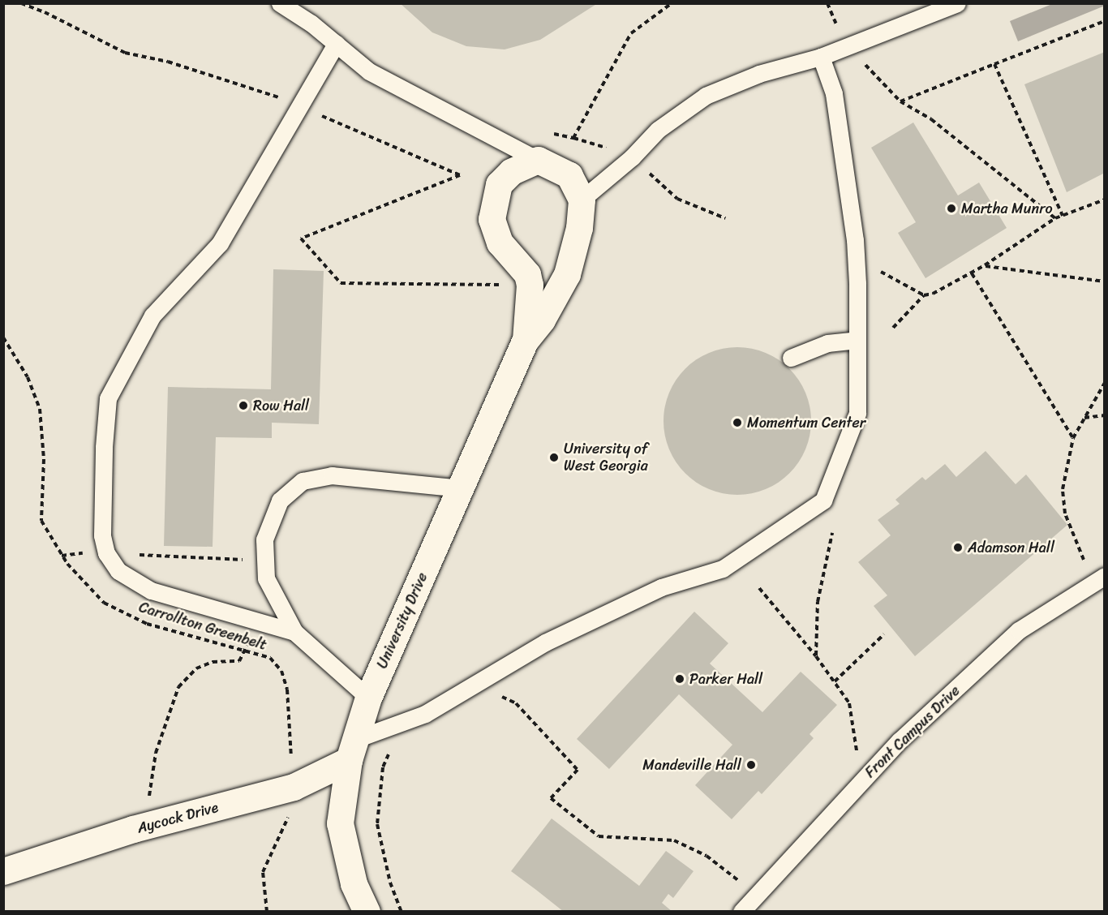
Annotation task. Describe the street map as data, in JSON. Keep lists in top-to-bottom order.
{
  "streets": {
    "street": ["University Drive", "Aycock Drive"],
    "lane": ["Front Campus Drive"],
    "path": ["Carrollton Greenbelt"]
  },
  "crossings": [
    ["University Drive", "Aycock Drive"],
    ["Carrollton Greenbelt", "Aycock Drive"]
  ],
  "places": [
    "Martha Munro",
    "Row Hall",
    "Momentum Center",
    "University of West Georgia",
    "Adamson Hall",
    "Parker Hall",
    "Mandeville Hall"
  ]
}
